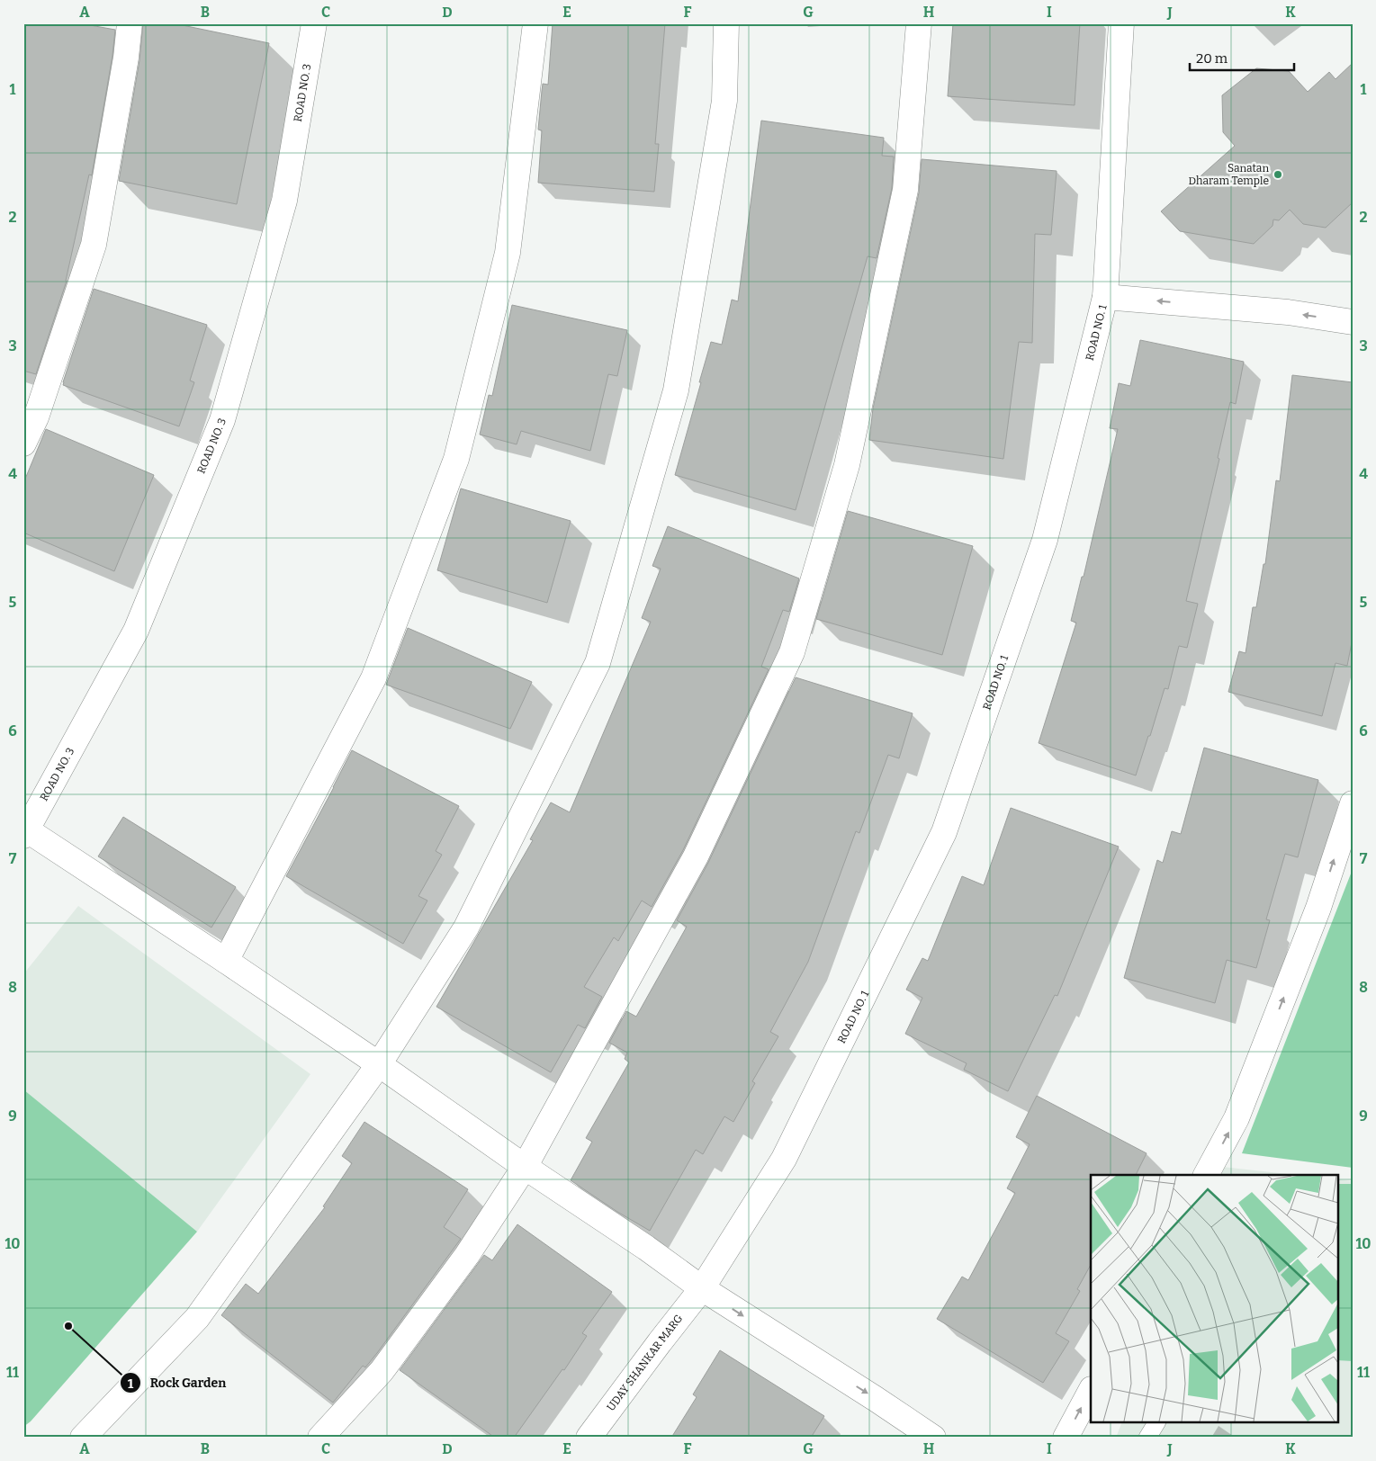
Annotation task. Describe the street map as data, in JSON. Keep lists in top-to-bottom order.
{
  "streets": {
    "street": ["ROAD NO. 3", "ROAD NO. 1", "UDAY SHANKAR MARG"]
  },
  "crossings": [
    ["ROAD NO. 1", "UDAY SHANKAR MARG"]
  ],
  "places": ["Sanatan Dharam Temple", "Rock Garden"],
  "scale_bar": "20 m",
  "grid": {
    "columns": [
      "A",
      "B",
      "C",
      "D",
      "E",
      "F",
      "G",
      "H",
      "I",
      "J",
      "K"
    ],
    "rows": [
      "1",
      "2",
      "3",
      "4",
      "5",
      "6",
      "7",
      "8",
      "9",
      "10",
      "11"
    ]
  }
}
